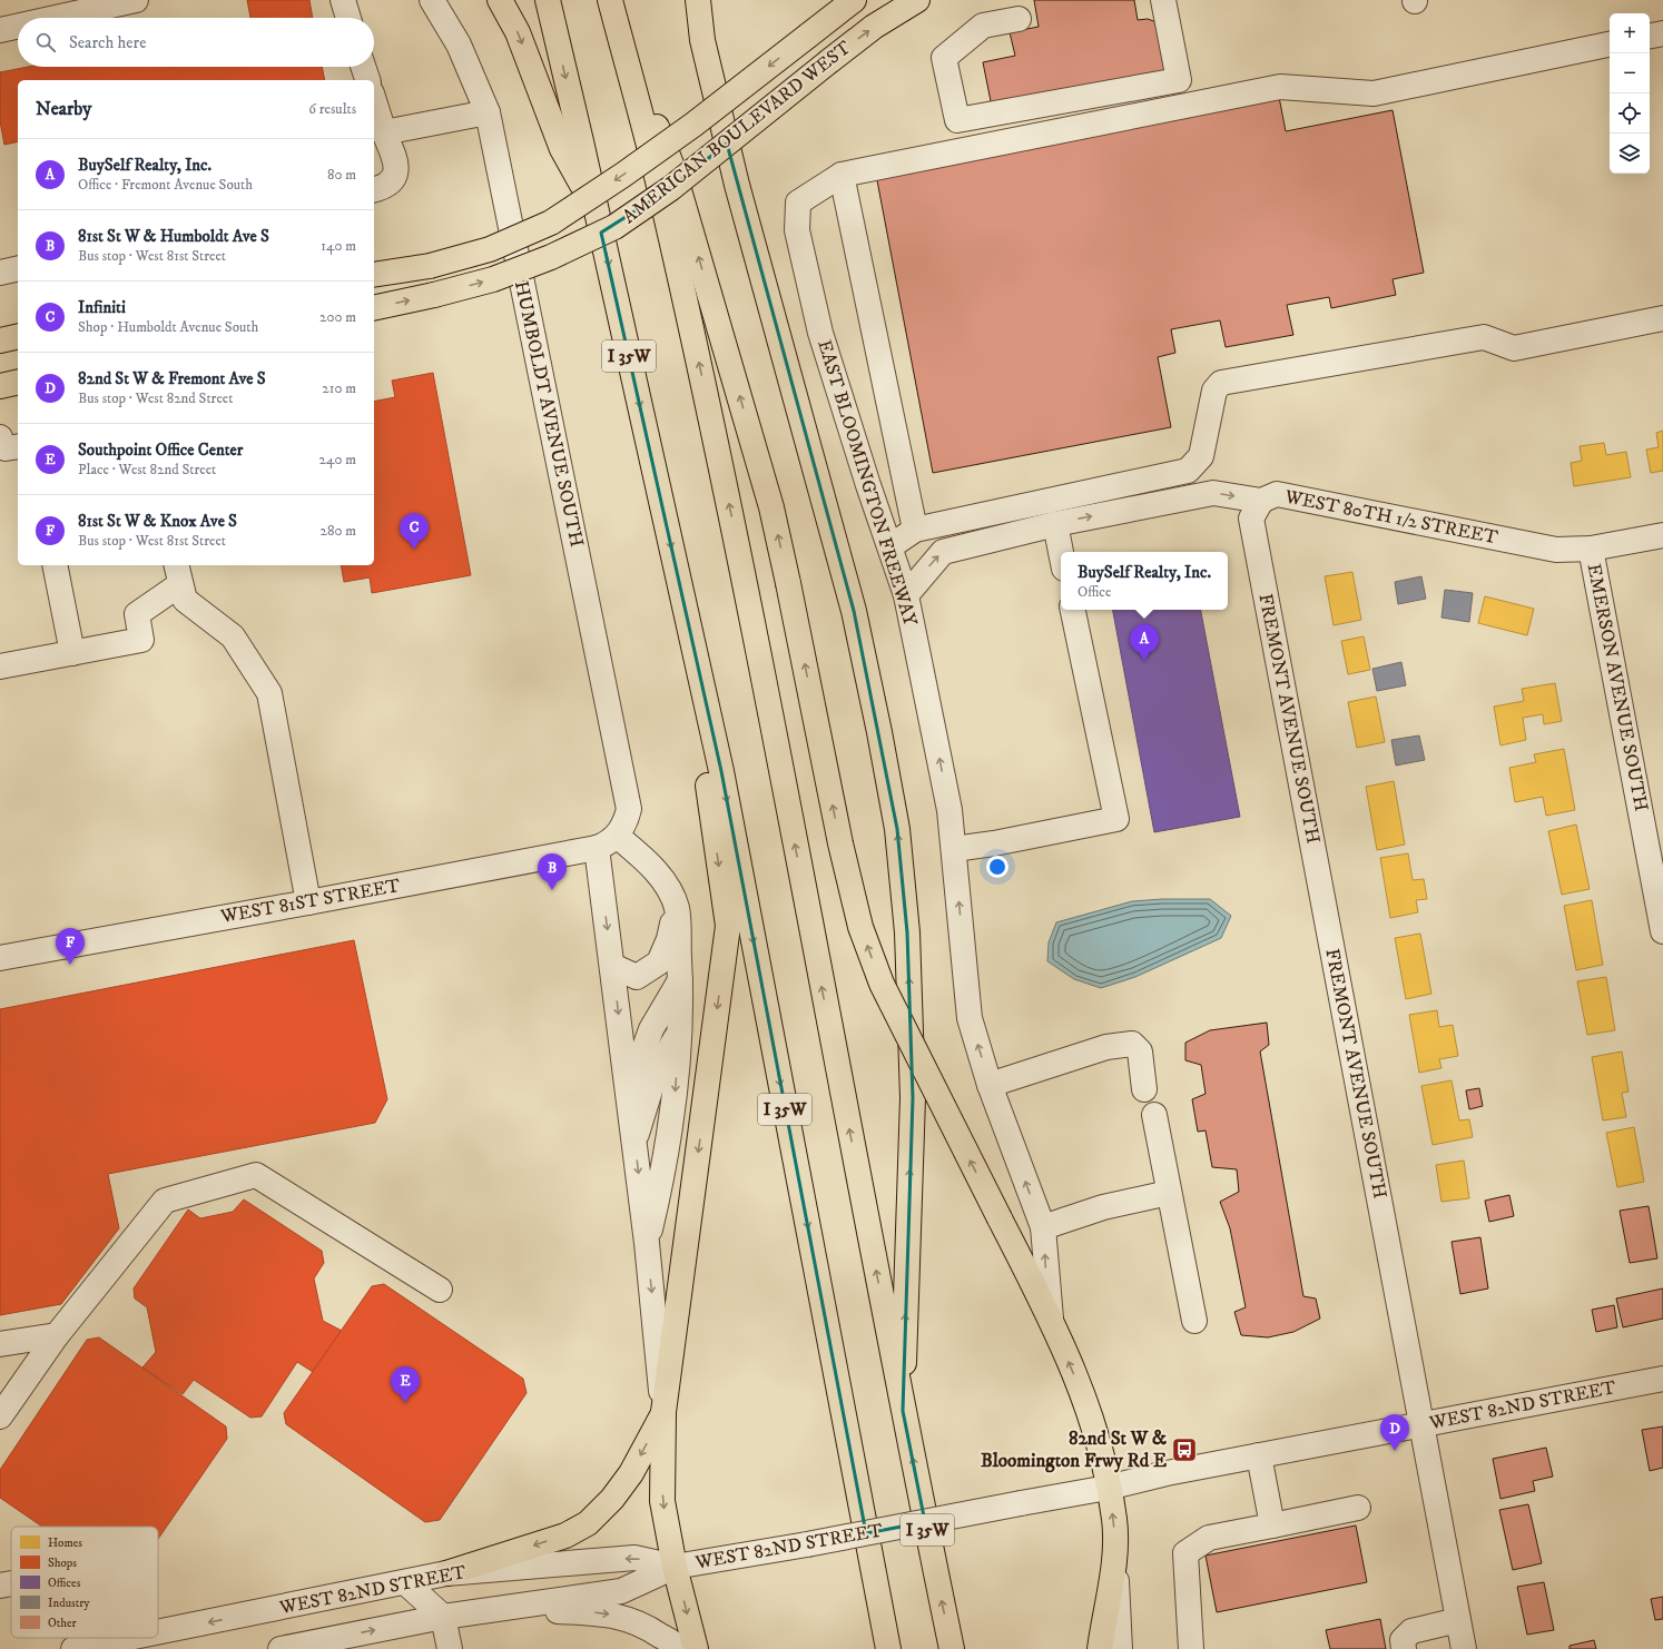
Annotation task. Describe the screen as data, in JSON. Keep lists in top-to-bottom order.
{
  "streets": {
    "main road": ["AMERICAN BOULEVARD WEST", "I 35W"],
    "street": [
      "HUMBOLDT AVENUE SOUTH",
      "EAST BLOOMINGTON FREEWAY",
      "WEST 80TH 1/2 STREET",
      "EMERSON AVENUE SOUTH",
      "FREMONT AVENUE SOUTH",
      "WEST 81ST STREET",
      "WEST 82ND STREET"
    ]
  },
  "crossings": [
    ["HUMBOLDT AVENUE SOUTH", "WEST 81ST STREET"],
    ["EAST BLOOMINGTON FREEWAY", "WEST 80TH 1/2 STREET"],
    ["WEST 80TH 1/2 STREET", "EMERSON AVENUE SOUTH"],
    ["WEST 80TH 1/2 STREET", "FREMONT AVENUE SOUTH"],
    ["FREMONT AVENUE SOUTH", "WEST 82ND STREET"]
  ],
  "one_way": ["EAST BLOOMINGTON FREEWAY"],
  "places": {
    "bus stop": ["82nd St W & Bloomington Frwy Rd E"]
  },
  "legend": [
    "Homes",
    "Shops",
    "Offices",
    "Industry",
    "Other"
  ],
  "page": {
    "map_buttons": ["+", "−"],
    "search": "Search here",
    "heading": ["Nearby", "6 results"],
    "list": [
      {
        "mark": "A",
        "name": "BuySelf Realty, Inc.",
        "note": "Office · Fremont Avenue South",
        "value": "80 m"
      },
      {
        "mark": "B",
        "name": "81st St W & Humboldt Ave S",
        "note": "Bus stop · West 81st Street",
        "value": "140 m"
      },
      {
        "mark": "C",
        "name": "Infiniti",
        "note": "Shop · Humboldt Avenue South",
        "value": "200 m"
      },
      {
        "mark": "D",
        "name": "82nd St W & Fremont Ave S",
        "note": "Bus stop · West 82nd Street",
        "value": "210 m"
      },
      {
        "mark": "E",
        "name": "Southpoint Office Center",
        "note": "Place · West 82nd Street",
        "value": "240 m"
      },
      {
        "mark": "F",
        "name": "81st St W & Knox Ave S",
        "note": "Bus stop · West 81st Street",
        "value": "280 m"
      }
    ],
    "pins": [
      "C",
      "A",
      "B",
      "F",
      "E",
      "D"
    ],
    "popup": ["BuySelf Realty, Inc.", "Office"]
  }
}
